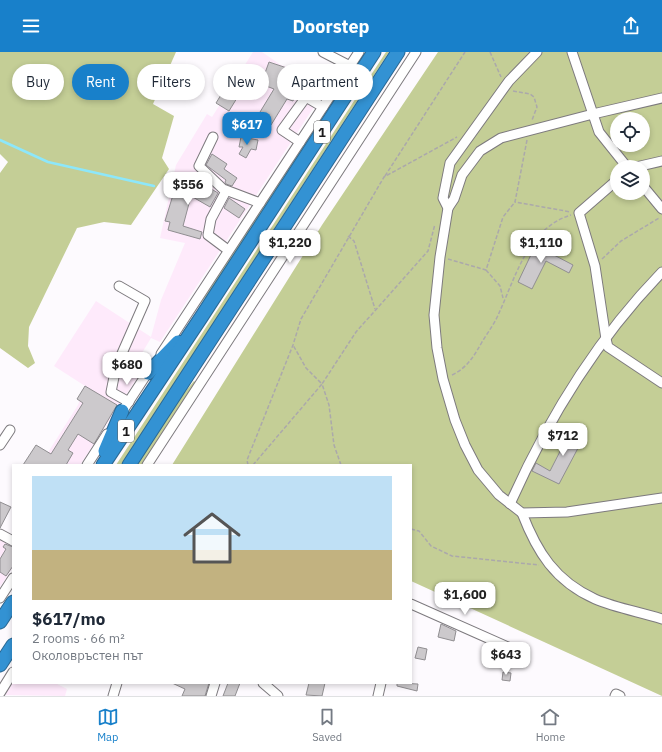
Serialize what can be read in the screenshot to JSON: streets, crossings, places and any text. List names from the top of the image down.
{
  "streets": {
    "highway": ["1"]
  },
  "page": {
    "header": "Doorstep",
    "chip": [
      "Buy",
      "Rent",
      "Filters",
      "New",
      "Apartment"
    ],
    "price": [
      "$617",
      "$556",
      "$1,220",
      "$1,110",
      "$680",
      "$712",
      "$1,600",
      "$643"
    ],
    "list": [
      {
        "name": "$617/mo",
        "note": "2 rooms · 66 m² · Околовръстен път"
      }
    ],
    "tabs": ["Map", "Saved", "Home"]
  }
}
